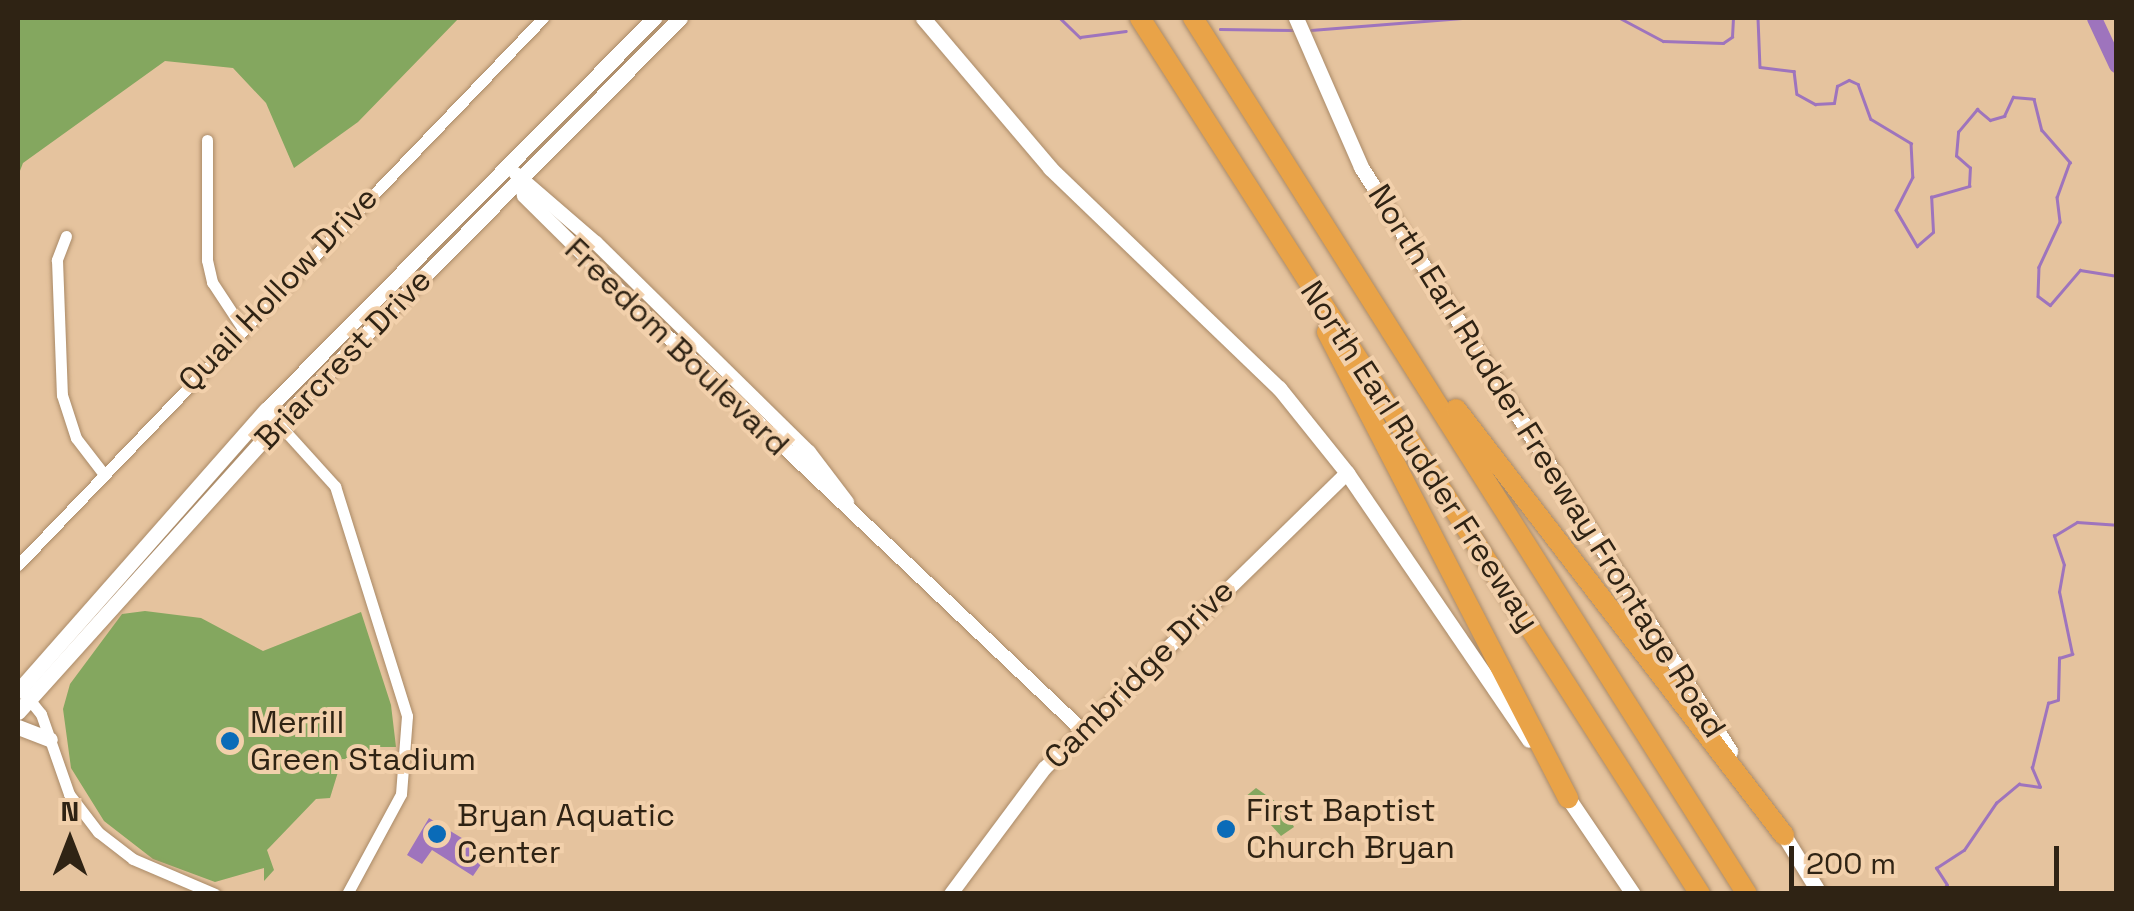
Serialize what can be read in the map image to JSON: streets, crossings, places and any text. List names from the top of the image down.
{
  "streets": {
    "highway": ["North Earl Rudder Freeway"],
    "main road": ["Briarcrest Drive", "North Earl Rudder Freeway Frontage Road"],
    "street": ["Quail Hollow Drive", "Freedom Boulevard", "Cambridge Drive"]
  },
  "crossings": [
    ["Freedom Boulevard", "Briarcrest Drive"],
    ["Freedom Boulevard", "Cambridge Drive"]
  ],
  "places": ["Merrill Green Stadium", "First Baptist Church Bryan", "Bryan Aquatic Center"],
  "scale_bar": "200 m",
  "north": "top"
}
